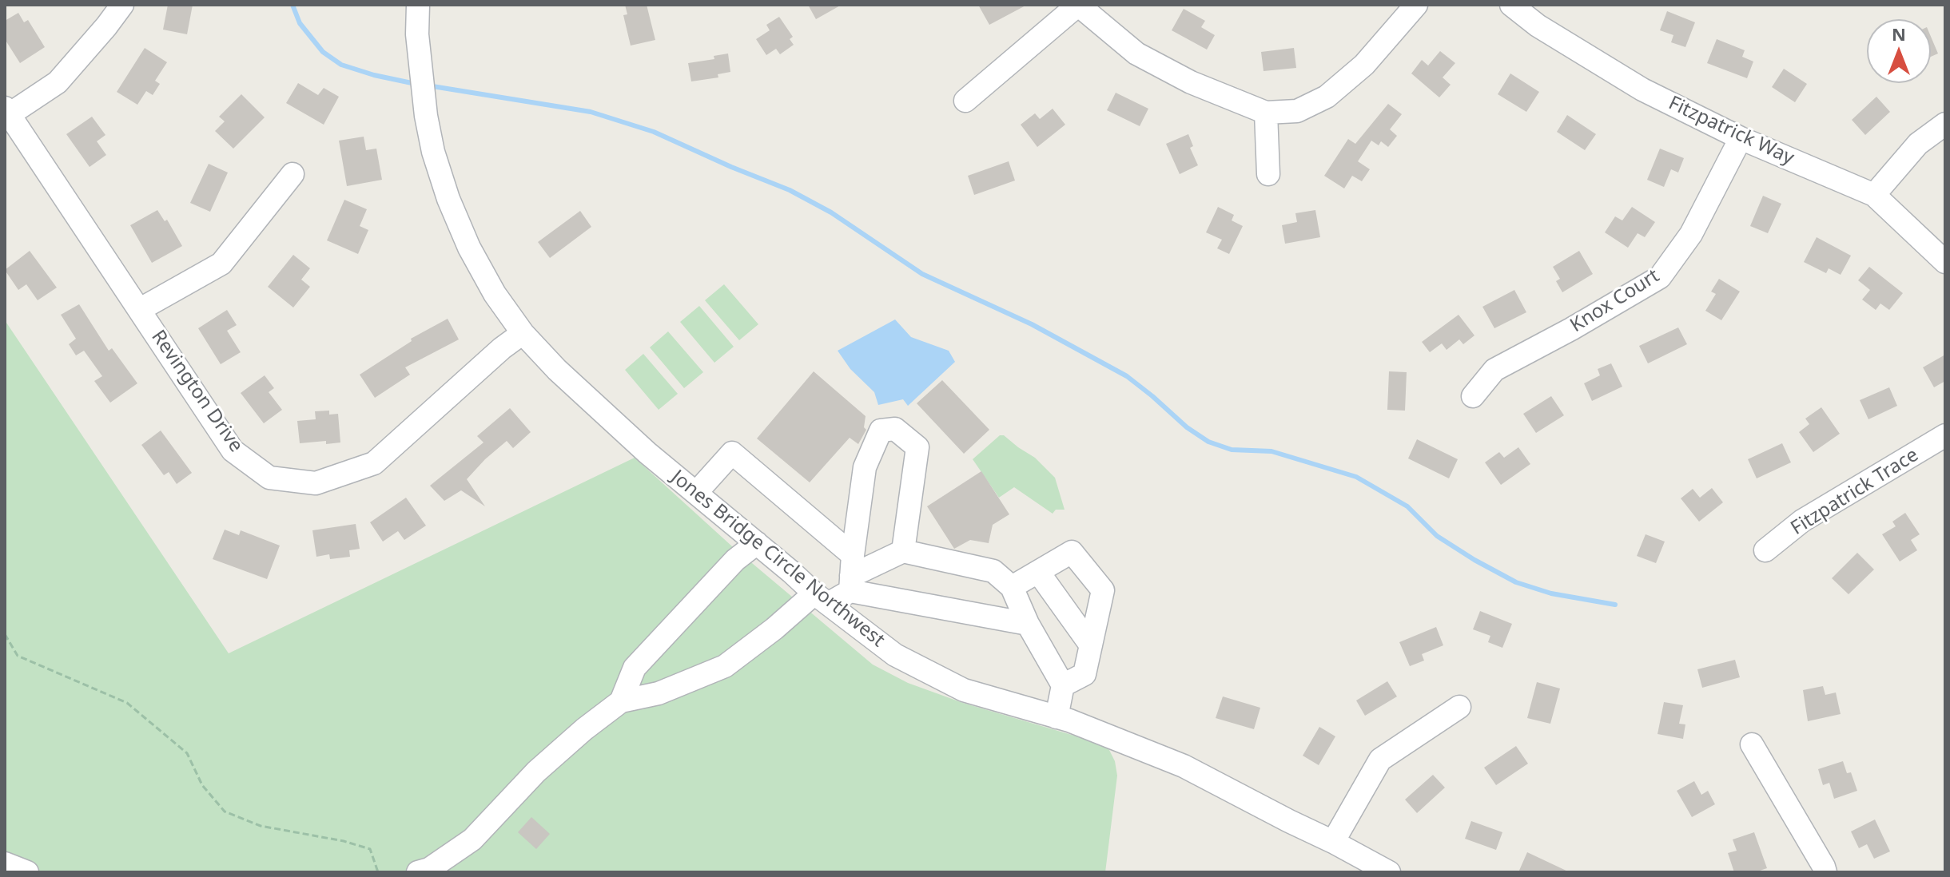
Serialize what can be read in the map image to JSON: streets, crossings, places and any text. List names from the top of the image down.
{
  "streets": {
    "street": [
      "Fitzpatrick Way",
      "Knox Court",
      "Revington Drive",
      "Fitzpatrick Trace",
      "Jones Bridge Circle Northwest"
    ]
  },
  "crossings": [
    ["Fitzpatrick Way", "Knox Court"],
    ["Revington Drive", "Jones Bridge Circle Northwest"]
  ],
  "north": "top"
}
